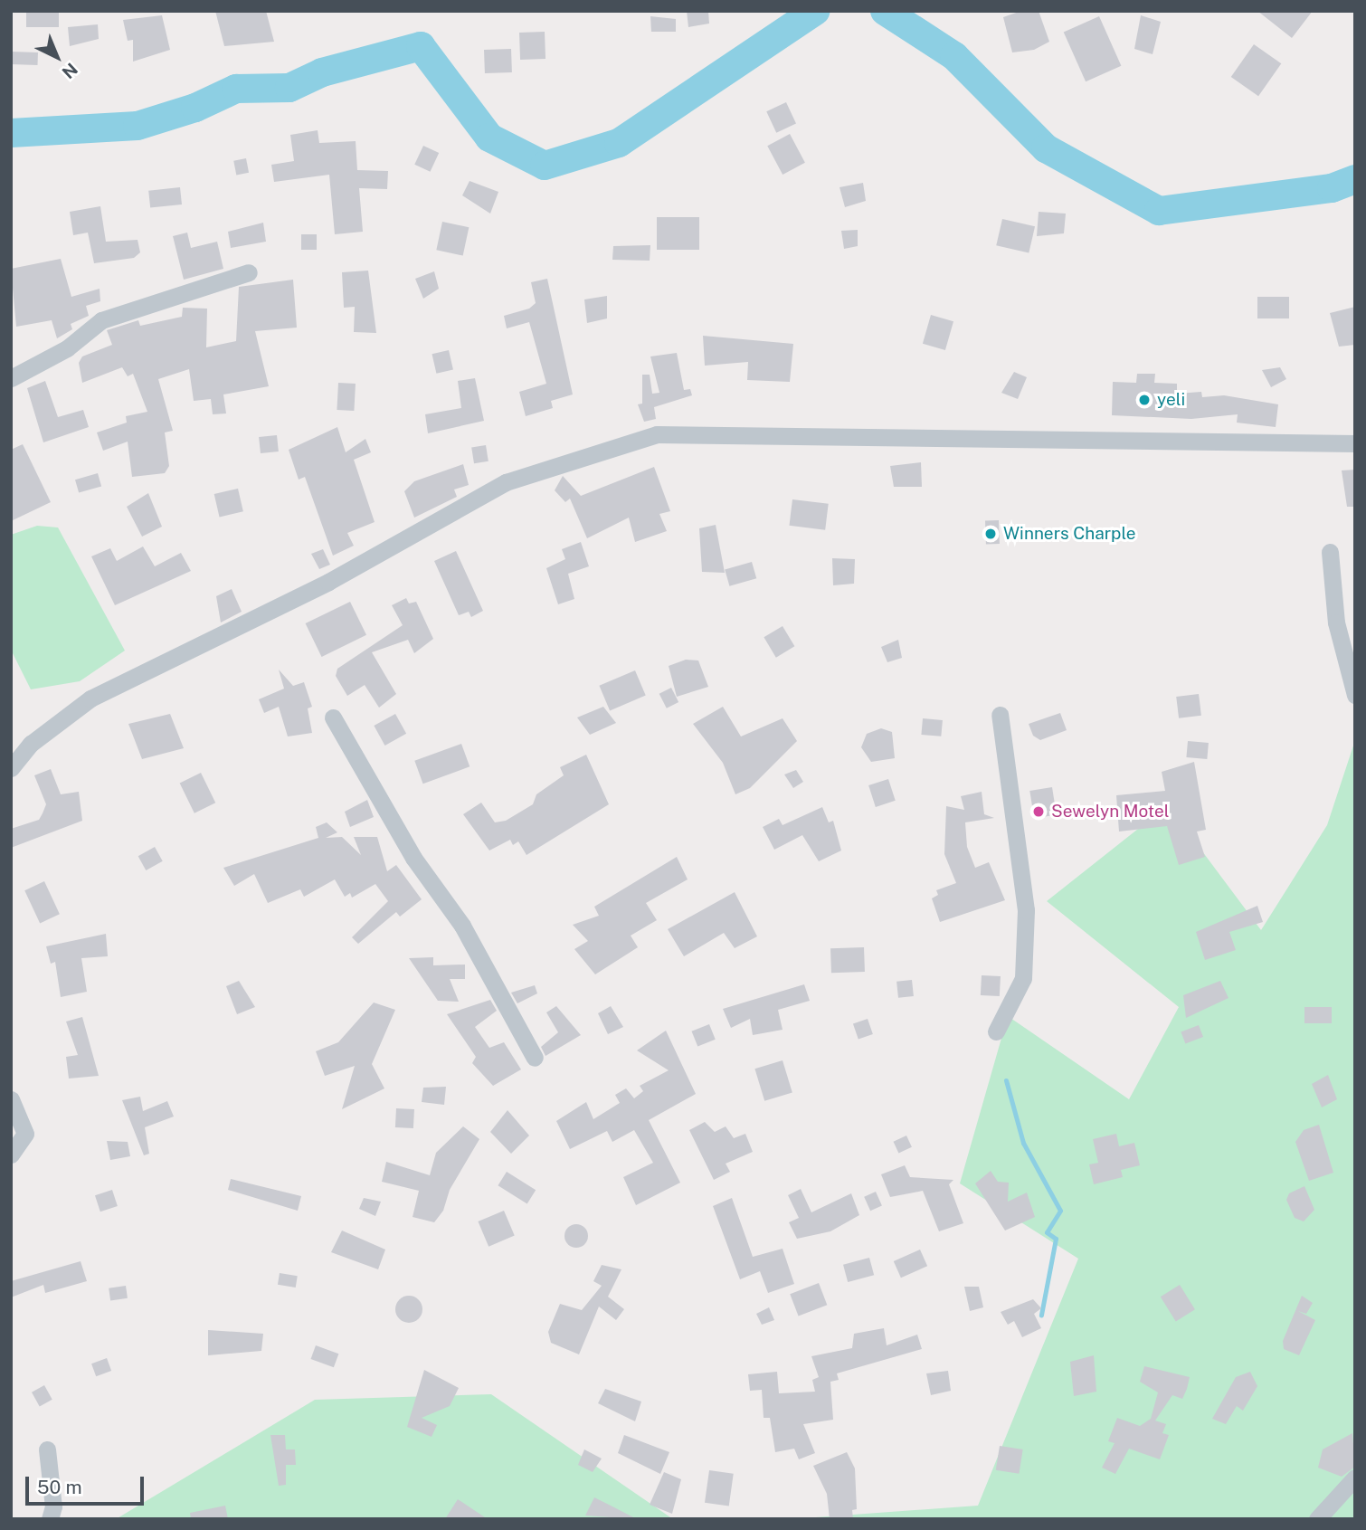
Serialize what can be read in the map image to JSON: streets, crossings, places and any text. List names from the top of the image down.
{
  "places": ["yeli", "Winners Charple", "Sewelyn Motel"],
  "scale_bar": "50 m",
  "north": "bottom right"
}
